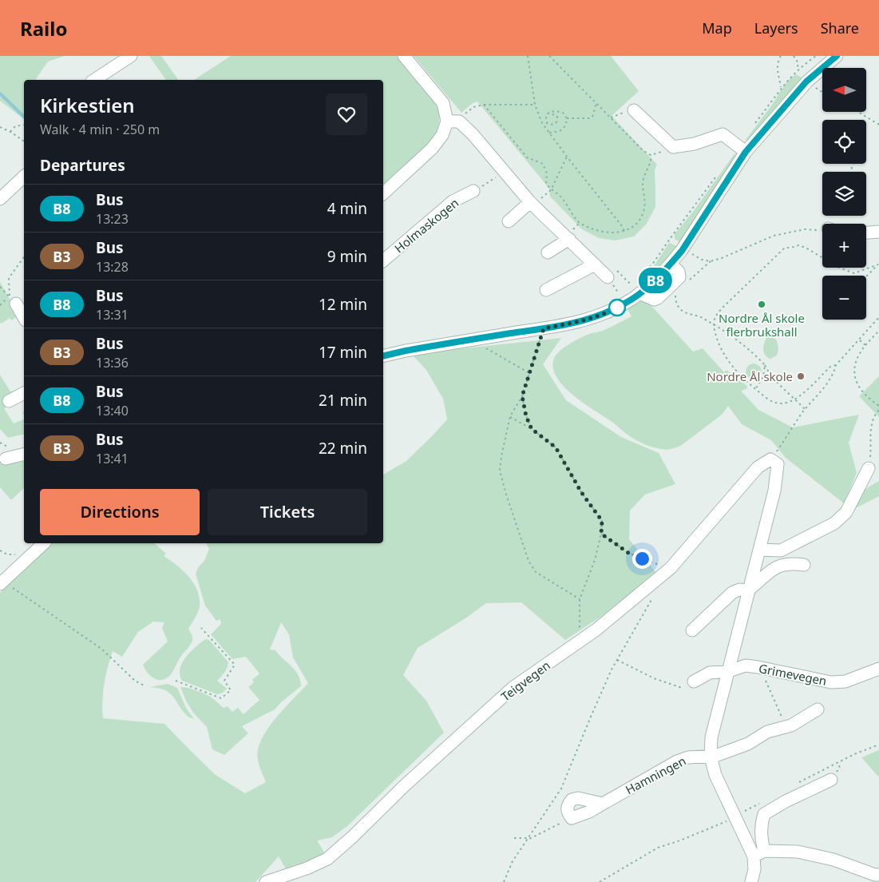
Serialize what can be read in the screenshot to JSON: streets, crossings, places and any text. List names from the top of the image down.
{
  "streets": {
    "street": [
      "Holmaskogen",
      "Grimevegen",
      "Teigvegen",
      "Hamningen"
    ]
  },
  "places": ["Nordre Ål skole flerbrukshall", "Nordre Ål skole"],
  "lines": ["bus line B8"],
  "north": "left",
  "page": {
    "header": "Railo",
    "nav": ["Map", "Layers", "Share"],
    "on_map": "B8",
    "map_buttons": ["+", "−"],
    "heading": [
      ["Kirkestien", "Walk · 4 min · 250 m"],
      "Departures"
    ],
    "list": [
      {
        "mark": "B8",
        "name": "Bus",
        "note": "13:23",
        "value": "4 min"
      },
      {
        "mark": "B3",
        "name": "Bus",
        "note": "13:28",
        "value": "9 min"
      },
      {
        "mark": "B8",
        "name": "Bus",
        "note": "13:31",
        "value": "12 min"
      },
      {
        "mark": "B3",
        "name": "Bus",
        "note": "13:36",
        "value": "17 min"
      },
      {
        "mark": "B8",
        "name": "Bus",
        "note": "13:40",
        "value": "21 min"
      },
      {
        "mark": "B3",
        "name": "Bus",
        "note": "13:41",
        "value": "22 min"
      }
    ],
    "buttons": ["Directions", "Tickets"]
  }
}
